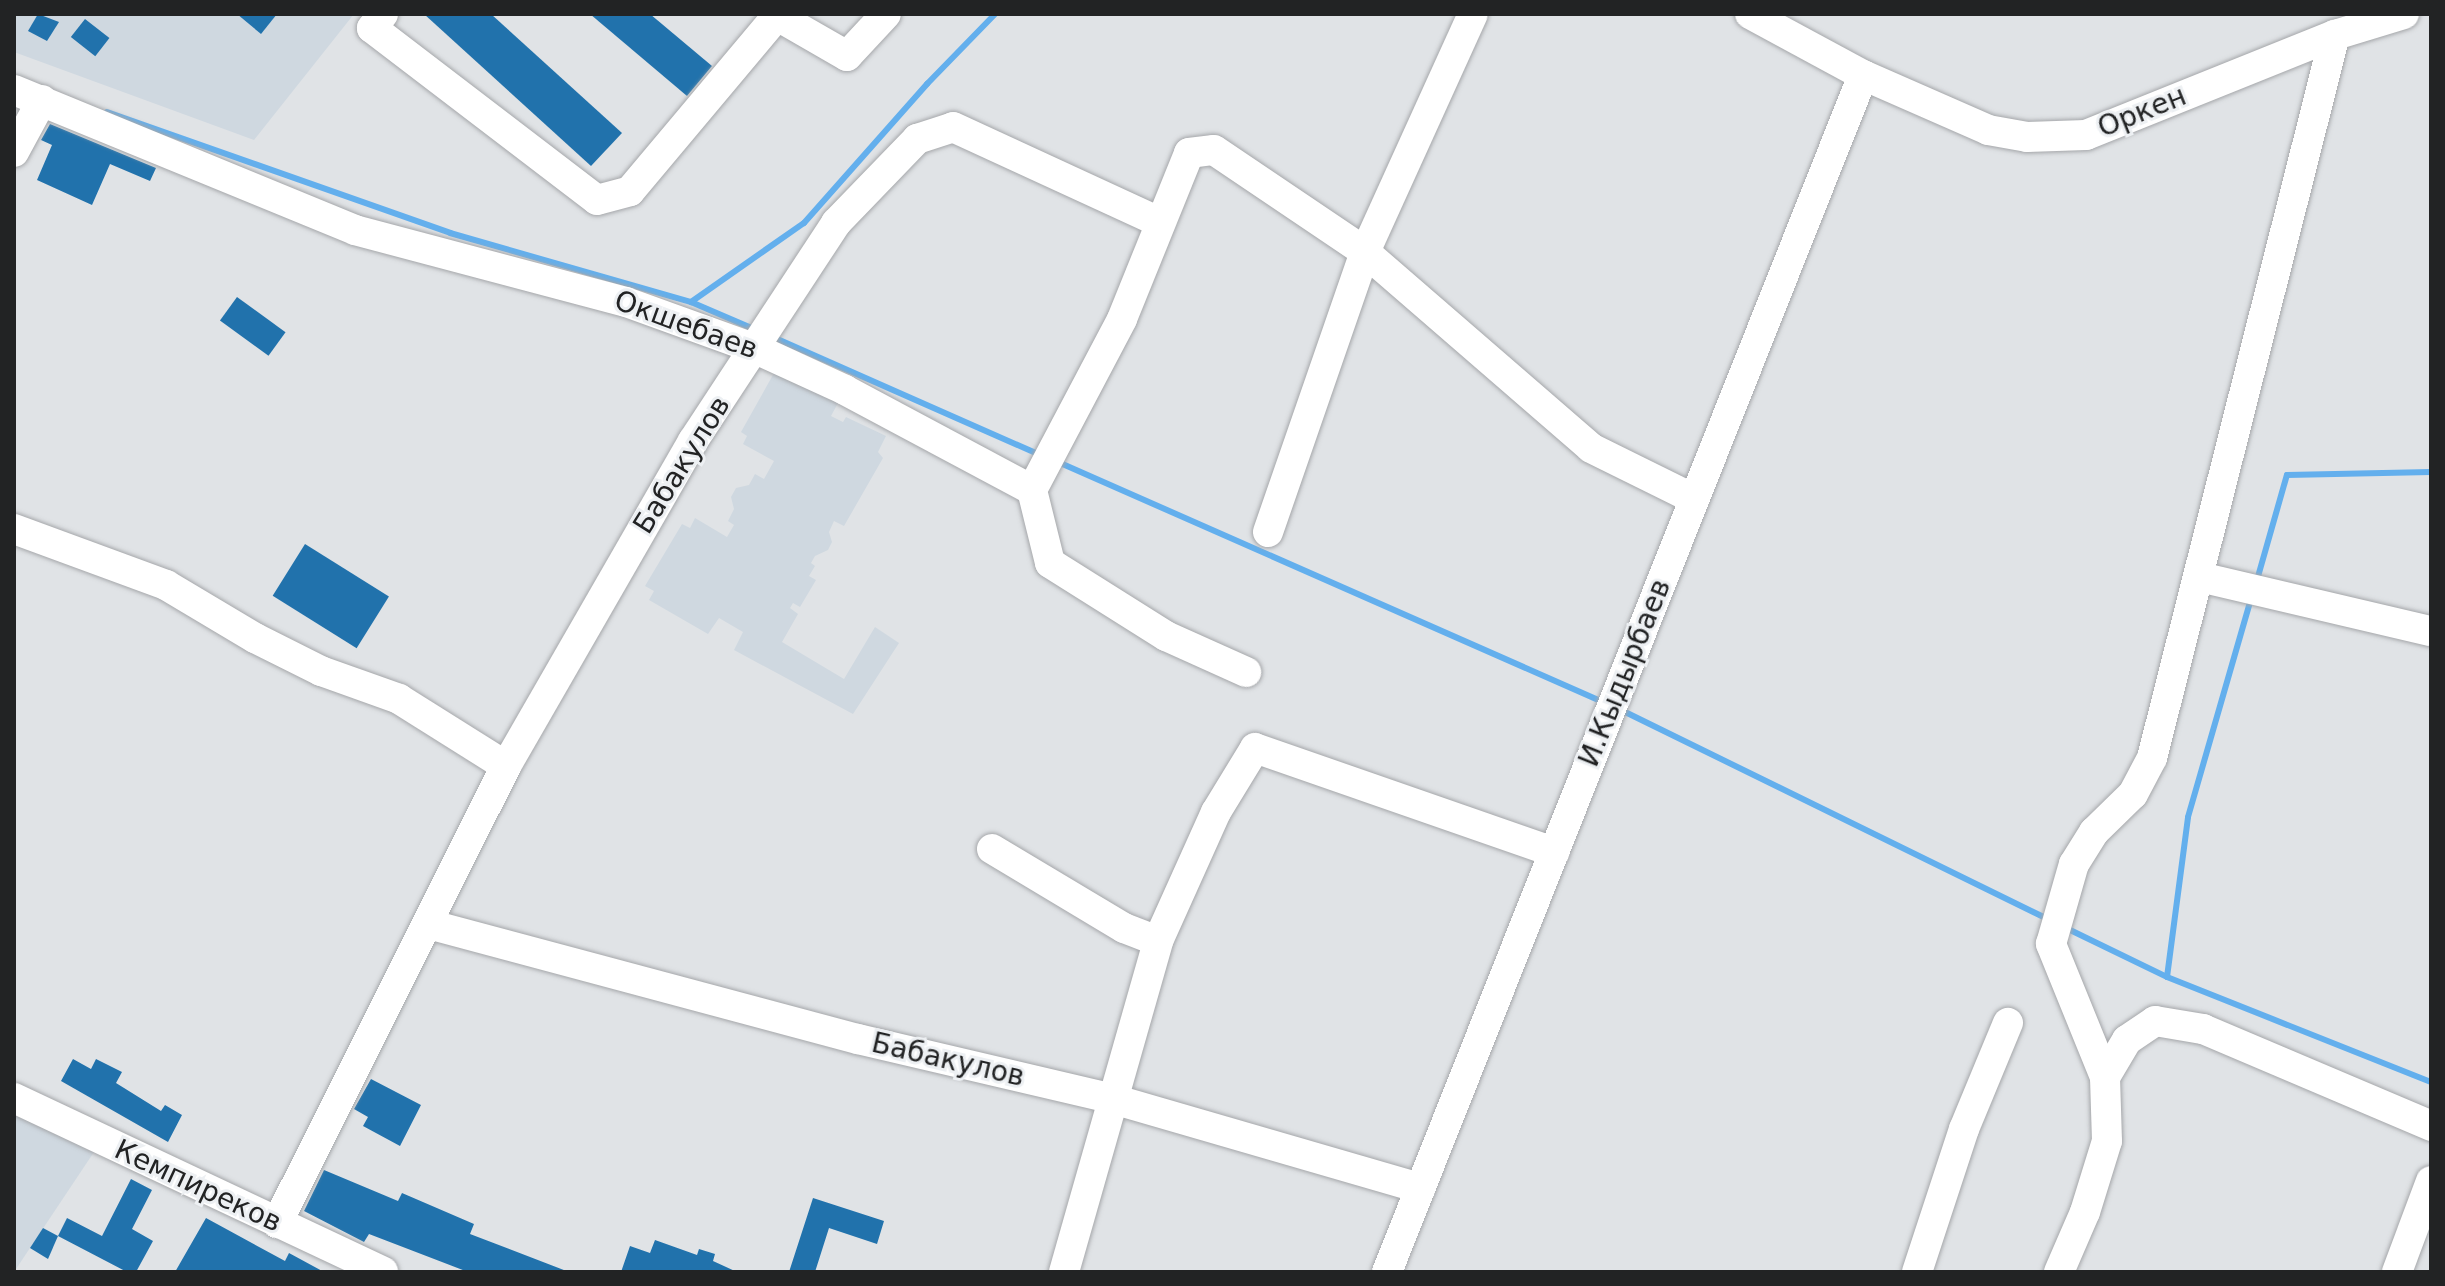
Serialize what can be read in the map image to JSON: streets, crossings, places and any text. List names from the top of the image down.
{
  "streets": {
    "street": [
      "Оркен",
      "Окшебаев",
      "Бабакулов",
      "И.Кыдырбаев",
      "Кемпиреков"
    ]
  },
  "crossings": [
    ["Оркен", "И.Кыдырбаев"],
    ["Окшебаев", "Бабакулов"],
    ["Бабакулов", "И.Кыдырбаев"],
    ["Бабакулов", "Кемпиреков"]
  ]
}
